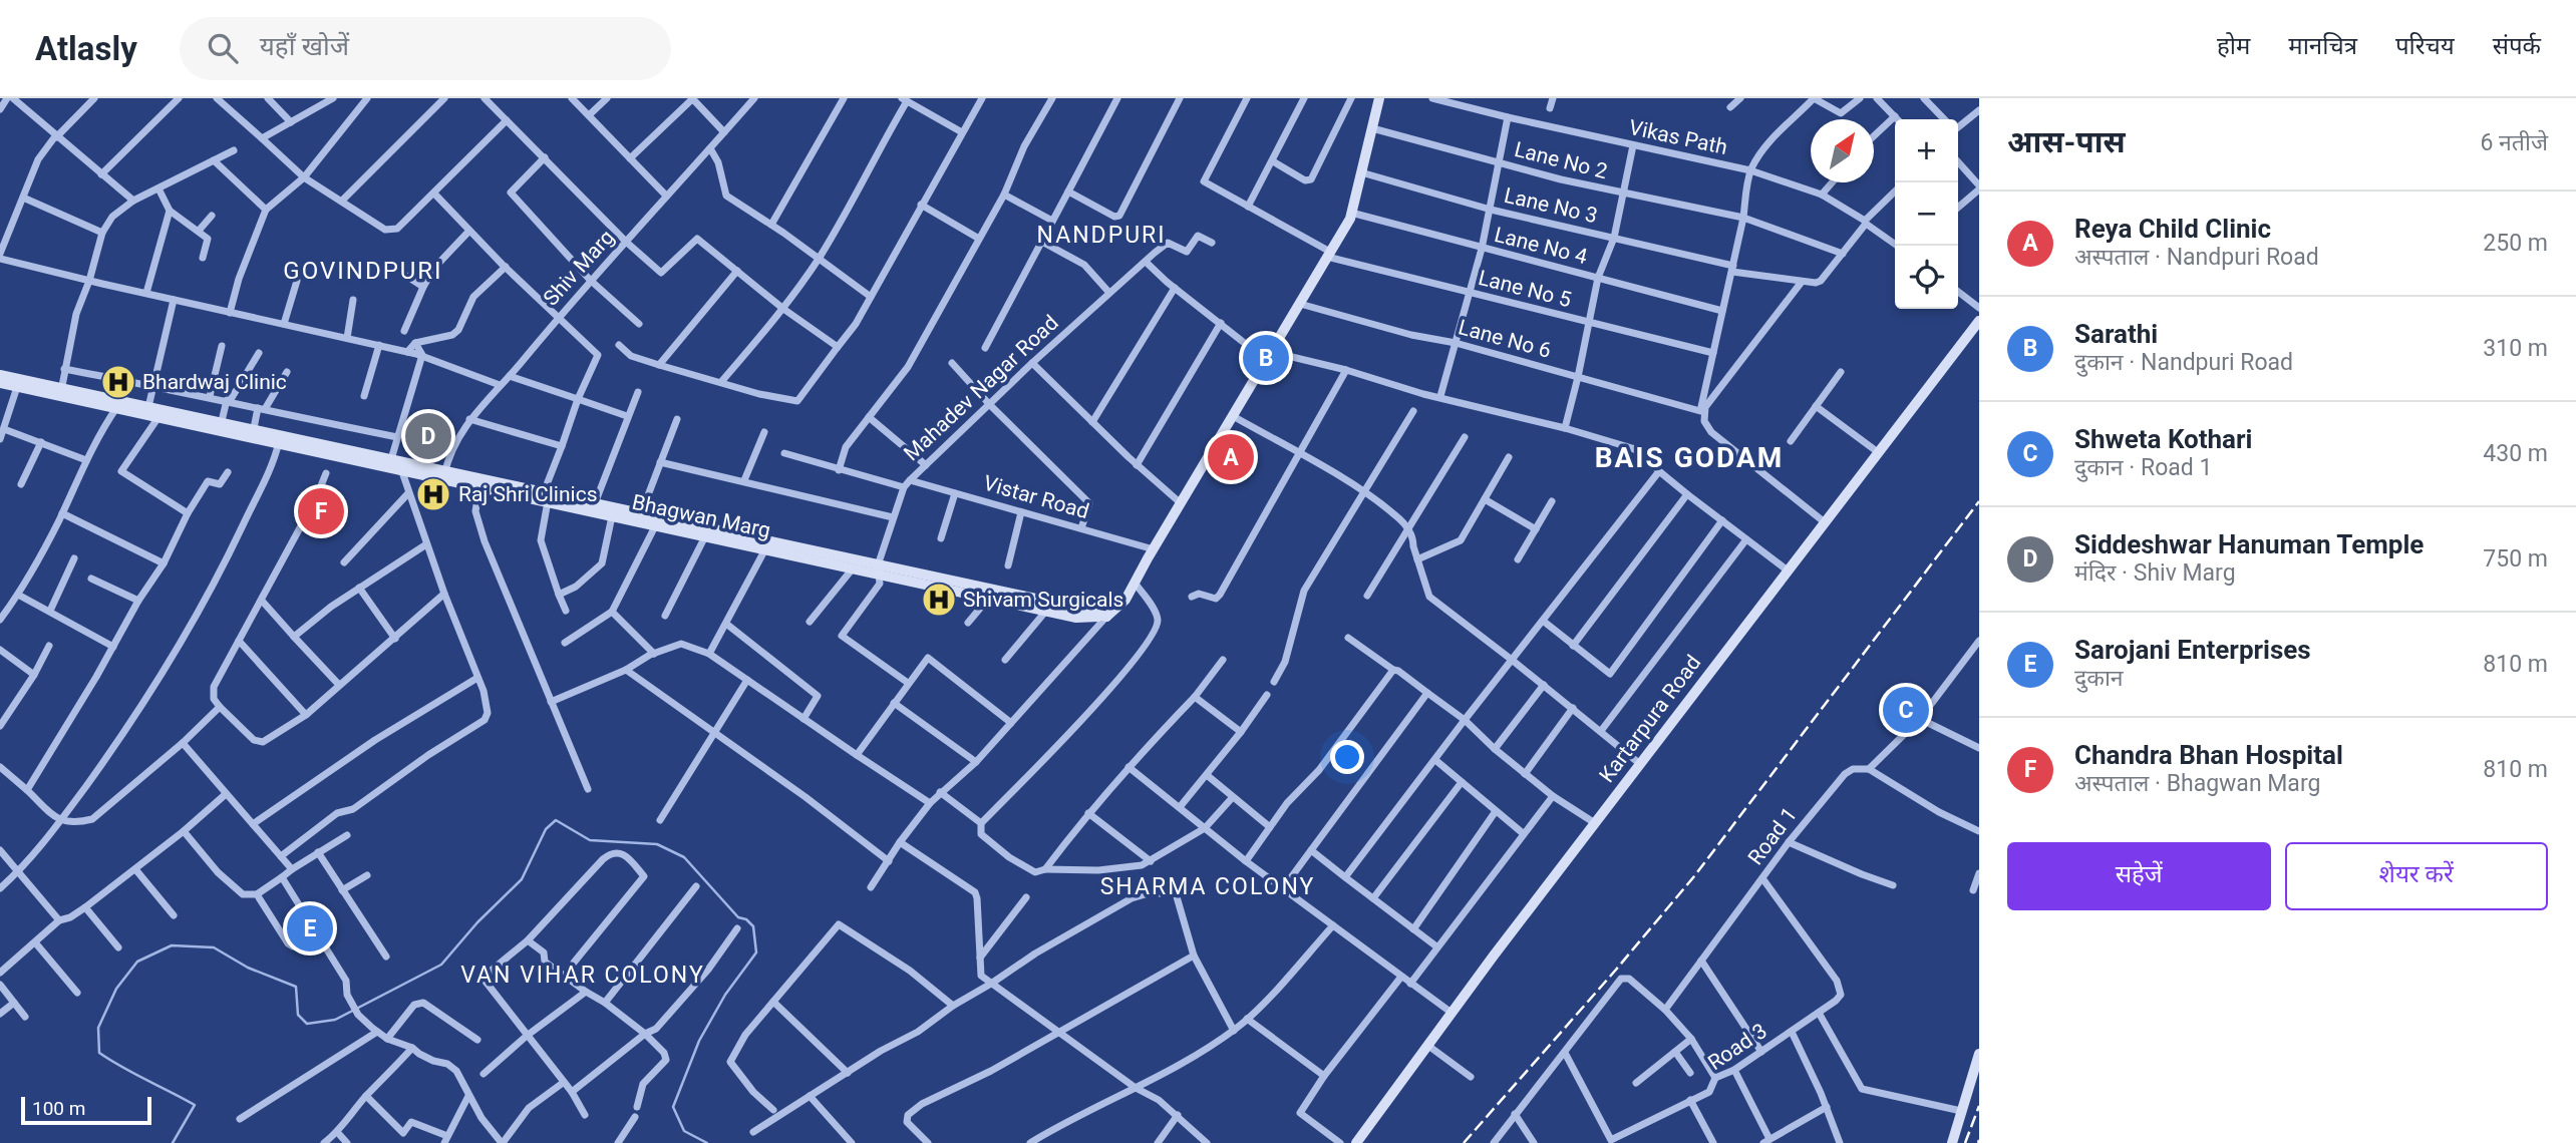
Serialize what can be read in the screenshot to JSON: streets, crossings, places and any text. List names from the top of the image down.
{
  "streets": {
    "street": [
      "Vikas Path",
      "Lane No 2",
      "Lane No 3",
      "Lane No 4",
      "Shiv Marg",
      "Lane No 5",
      "Lane No 6",
      "Mahadev Nagar Road",
      "Vistar Road",
      "Bhagwan Marg",
      "Kartarpura Road",
      "Road 1",
      "Road 3"
    ]
  },
  "crossings": [
    ["Shiv Marg", "Bhagwan Marg"],
    ["Lane No 5", "Lane No 6"],
    ["Mahadev Nagar Road", "Vistar Road"],
    ["Mahadev Nagar Road", "Bhagwan Marg"],
    ["Road 1", "Road 3"]
  ],
  "districts": [
    "NANDPURI",
    "GOVINDPURI",
    "BAIS GODAM",
    "SHARMA COLONY",
    "VAN VIHAR COLONY"
  ],
  "places": {
    "hospital": ["Bhardwaj Clinic", "Raj Shri Clinics", "Shivam Surgicals"]
  },
  "scale_bar": "100 m",
  "north": "top right",
  "page": {
    "header": "Atlasly",
    "search": "यहाँ खोजें",
    "nav": [
      "होम",
      "मानचित्र",
      "परिचय",
      "संपर्क"
    ],
    "heading": ["आस-पास", "6 नतीजे"],
    "map_buttons": ["+", "−"],
    "list": [
      {
        "mark": "A",
        "name": "Reya Child Clinic",
        "note": "अस्पताल · Nandpuri Road",
        "value": "250 m"
      },
      {
        "mark": "B",
        "name": "Sarathi",
        "note": "दुकान · Nandpuri Road",
        "value": "310 m"
      },
      {
        "mark": "C",
        "name": "Shweta Kothari",
        "note": "दुकान · Road 1",
        "value": "430 m"
      },
      {
        "mark": "D",
        "name": "Siddeshwar Hanuman Temple",
        "note": "मंदिर · Shiv Marg",
        "value": "750 m"
      },
      {
        "mark": "E",
        "name": "Sarojani Enterprises",
        "note": "दुकान",
        "value": "810 m"
      },
      {
        "mark": "F",
        "name": "Chandra Bhan Hospital",
        "note": "अस्पताल · Bhagwan Marg",
        "value": "810 m"
      }
    ],
    "pins": [
      "B",
      "D",
      "A",
      "F",
      "C",
      "E"
    ],
    "buttons": ["सहेजें", "शेयर करें"],
    "scale": "100 m"
  }
}
